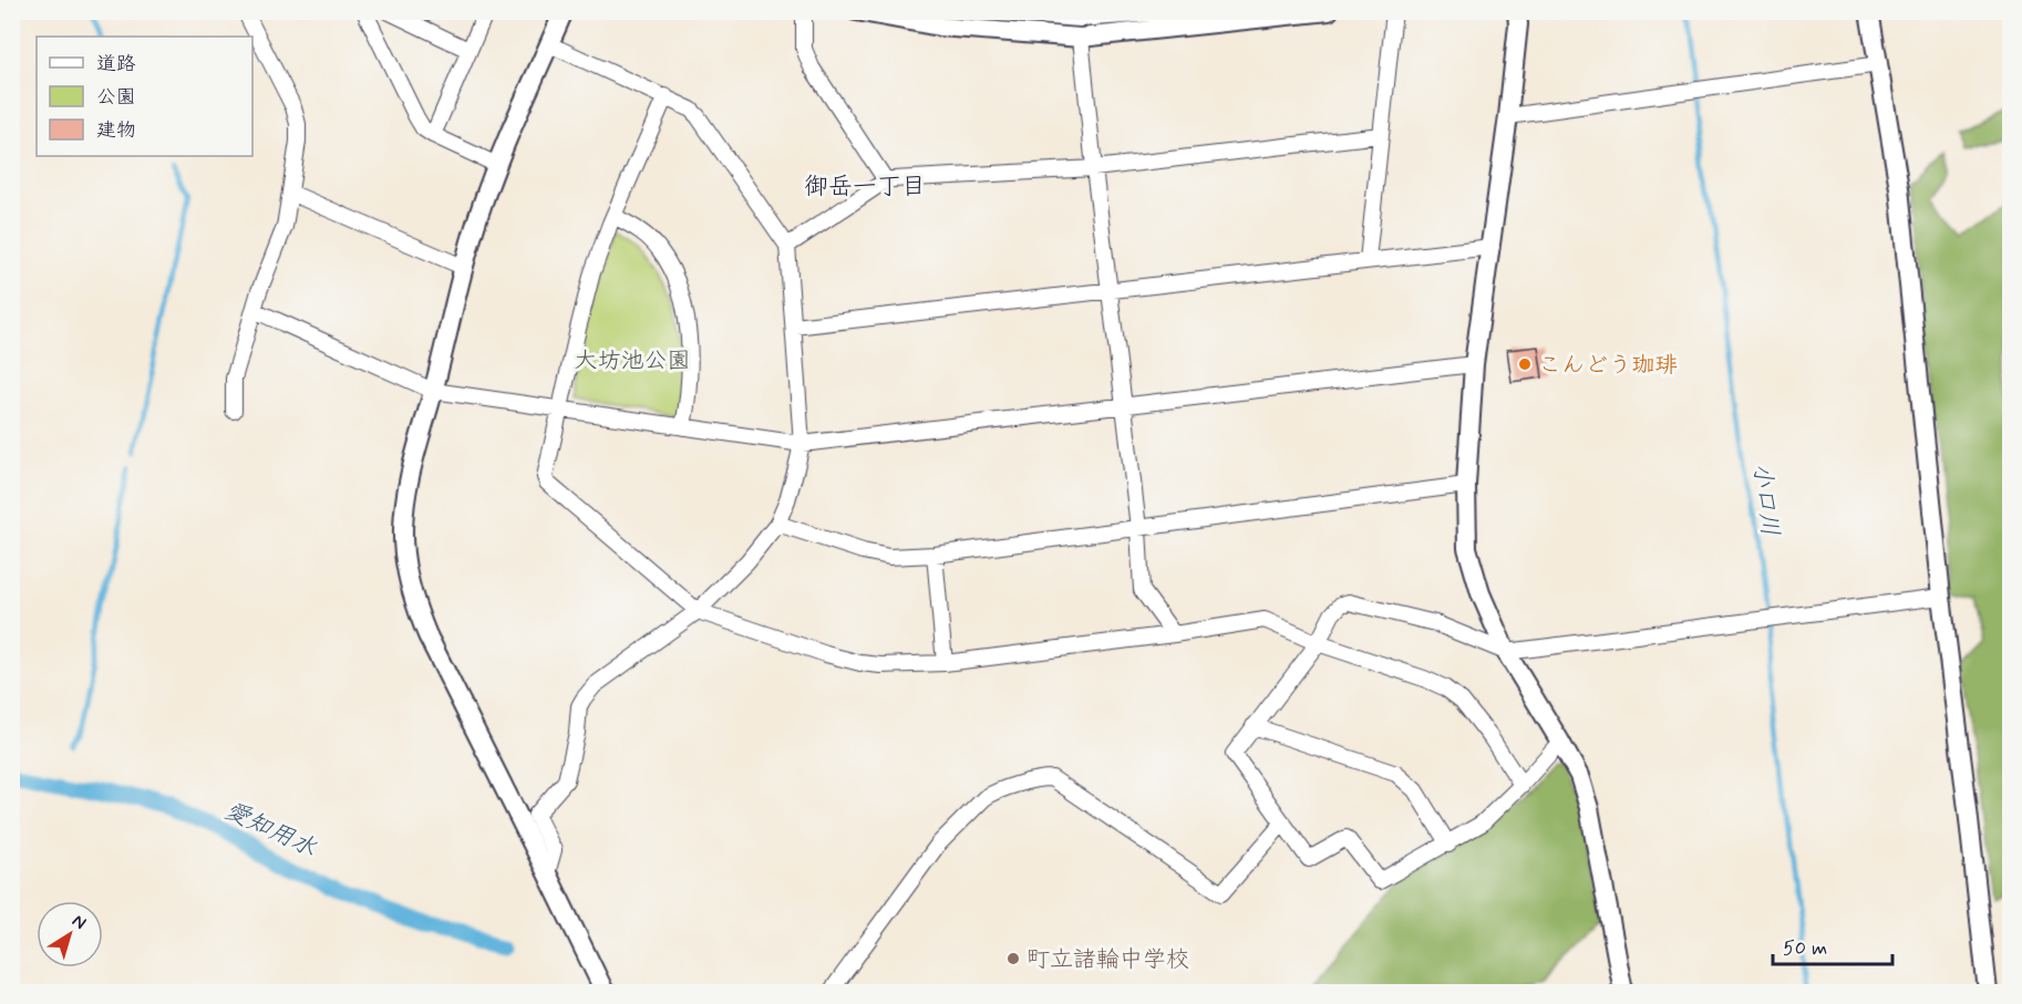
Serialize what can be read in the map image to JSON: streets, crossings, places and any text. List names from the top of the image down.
{
  "districts": ["御岳一丁目"],
  "water": ["小口川", "愛知用水"],
  "parks": ["大坊池公園"],
  "places": ["こんどう珈琲", "町立諸輪中学校"],
  "legend": ["道路", "公園", "建物"],
  "scale_bar": "50 m",
  "north": "top right"
}
